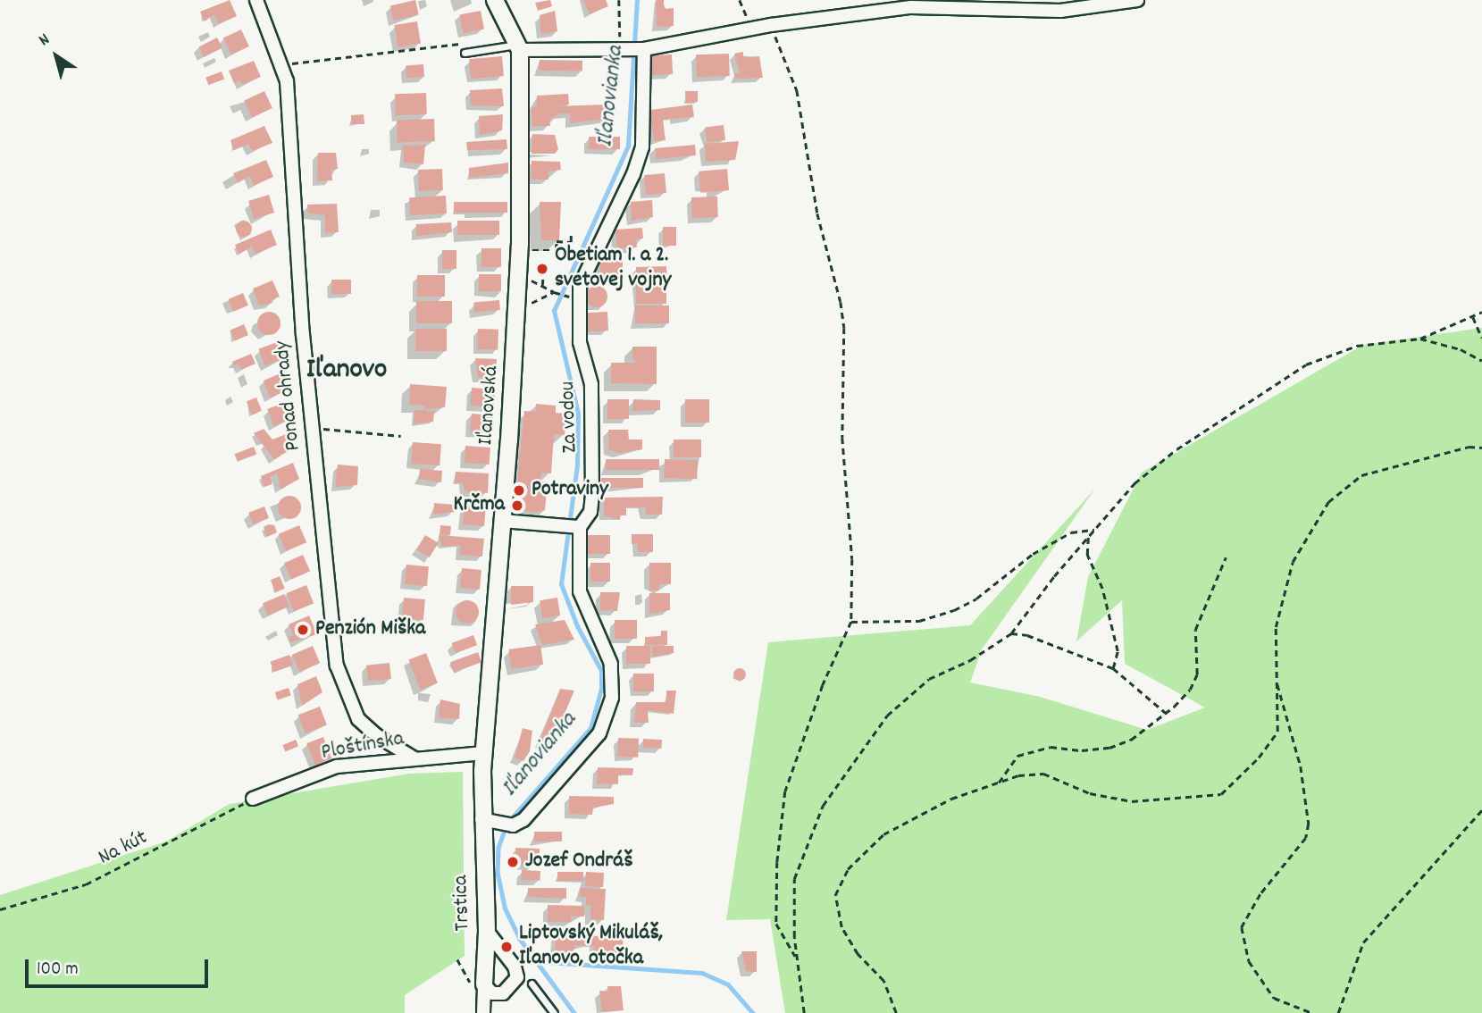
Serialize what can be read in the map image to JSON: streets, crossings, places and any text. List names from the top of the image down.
{
  "streets": {
    "street": [
      "Ponad ohrady",
      "Iľanovská",
      "Za vodou",
      "Ploštínska",
      "Trstica"
    ],
    "path": ["Na kút"]
  },
  "crossings": [
    ["Ponad ohrady", "Ploštínska"],
    ["Iľanovská", "Za vodou"],
    ["Iľanovská", "Ploštínska"],
    ["Iľanovská", "Trstica"],
    ["Za vodou", "Trstica"],
    ["Ploštínska", "Na kút"]
  ],
  "districts": ["Iľanovo"],
  "water": ["Iľanovianka"],
  "places": [
    "Obetiam 1. a 2. svetovej vojny",
    "Potraviny",
    "Krčma",
    "Penzión Miška",
    "Jozef Ondráš",
    "Liptovský Mikuláš, Iľanovo, otočka"
  ],
  "scale_bar": "100 m",
  "north": "top left"
}
